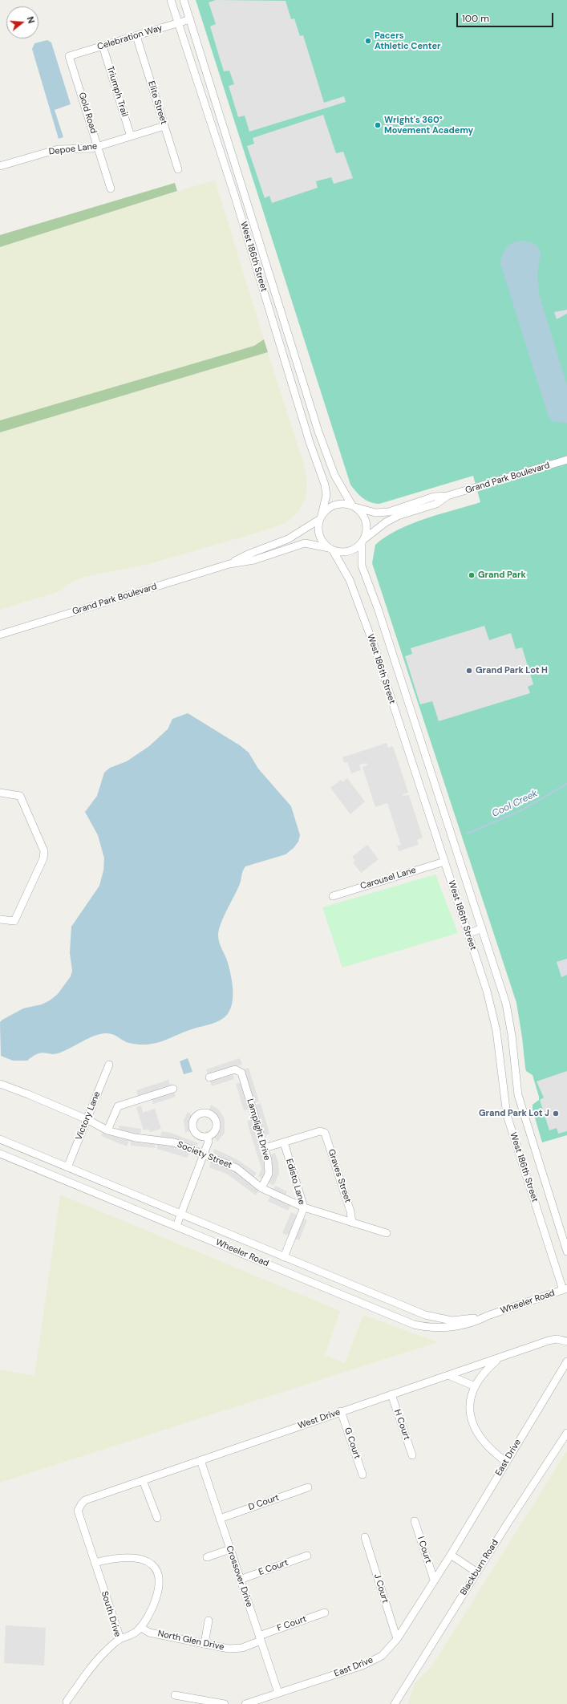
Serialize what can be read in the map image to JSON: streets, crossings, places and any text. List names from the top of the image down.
{
  "streets": {
    "street": [
      "Celebration Way",
      "Triumph Trail",
      "Elite Street",
      "Gold Road",
      "Depoe Lane",
      "West 186th Street",
      "Grand Park Boulevard",
      "Carousel Lane",
      "Victory Lane",
      "Lamplight Drive",
      "Society Street",
      "Graves Street",
      "Edisto Lane",
      "Wheeler Road",
      "West Drive",
      "H Court",
      "G Court",
      "East Drive",
      "D Court",
      "I Court",
      "E Court",
      "Blackburn Road",
      "Crossover Drive",
      "J Court",
      "South Drive",
      "F Court",
      "North Glen Drive"
    ]
  },
  "crossings": [
    ["Celebration Way", "Triumph Trail"],
    ["Celebration Way", "Elite Street"],
    ["Celebration Way", "Gold Road"],
    ["Celebration Way", "West 186th Street"],
    ["Triumph Trail", "Depoe Lane"],
    ["Elite Street", "Depoe Lane"],
    ["Gold Road", "Depoe Lane"],
    ["West 186th Street", "Grand Park Boulevard"],
    ["West 186th Street", "Carousel Lane"],
    ["West 186th Street", "Wheeler Road"],
    ["Victory Lane", "Society Street"],
    ["Victory Lane", "Wheeler Road"],
    ["Lamplight Drive", "Society Street"],
    ["Society Street", "Graves Street"],
    ["Society Street", "Edisto Lane"],
    ["Graves Street", "Edisto Lane"],
    ["Edisto Lane", "Wheeler Road"],
    ["West Drive", "H Court"],
    ["West Drive", "G Court"],
    ["West Drive", "Crossover Drive"],
    ["West Drive", "South Drive"],
    ["East Drive", "I Court"],
    ["East Drive", "Crossover Drive"],
    ["East Drive", "J Court"],
    ["D Court", "Crossover Drive"],
    ["E Court", "Crossover Drive"],
    ["Crossover Drive", "F Court"],
    ["Crossover Drive", "North Glen Drive"],
    ["F Court", "North Glen Drive"]
  ],
  "water": ["Cool Creek"],
  "places": [
    "Pacers Athletic Center",
    "Wright's 360° Movement Academy",
    "Grand Park",
    "Grand Park Lot H",
    "Grand Park Lot J"
  ],
  "scale_bar": "100 m",
  "north": "right"
}
